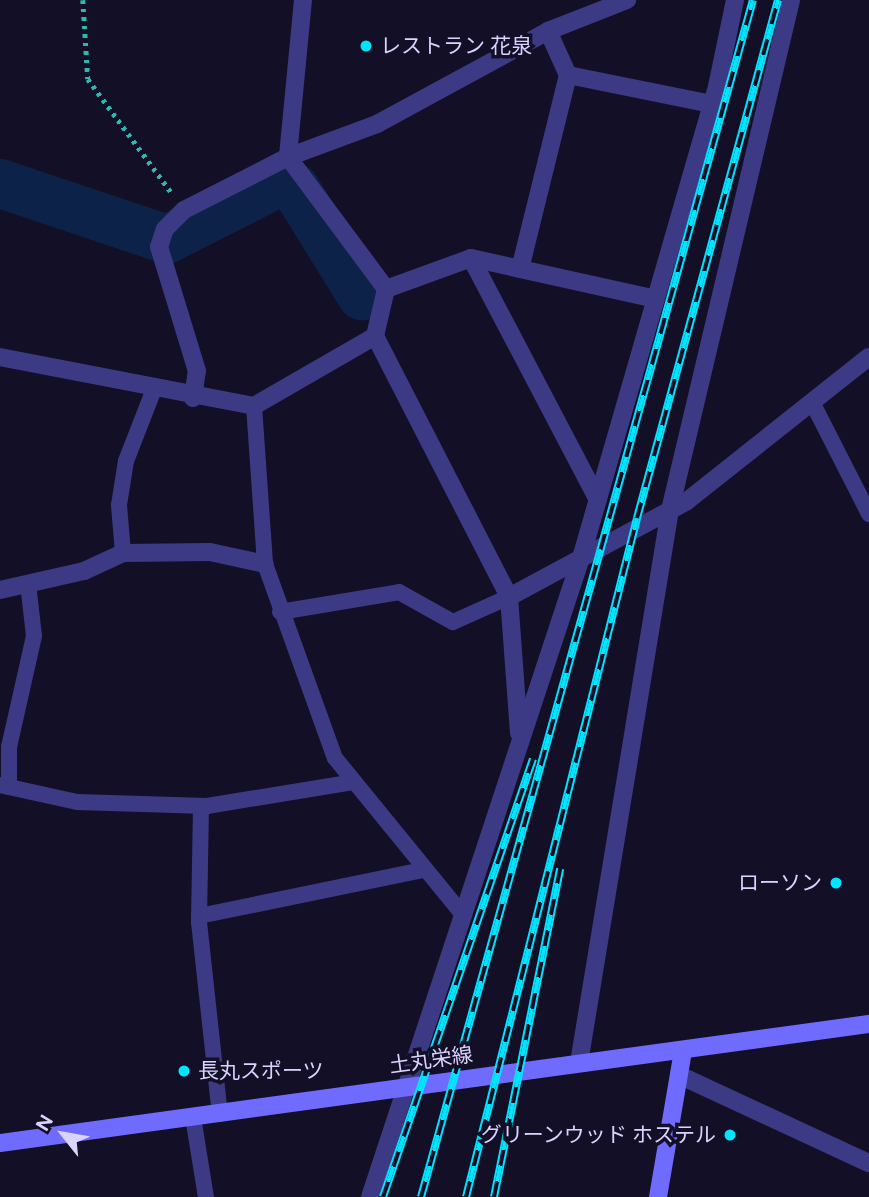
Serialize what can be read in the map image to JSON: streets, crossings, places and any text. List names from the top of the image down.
{
  "streets": {
    "main road": ["土丸栄線"]
  },
  "places": [
    "レストラン 花泉",
    "ローソン",
    "長丸スポーツ",
    "グリーンウッド ホステル"
  ],
  "north": "top left"
}
